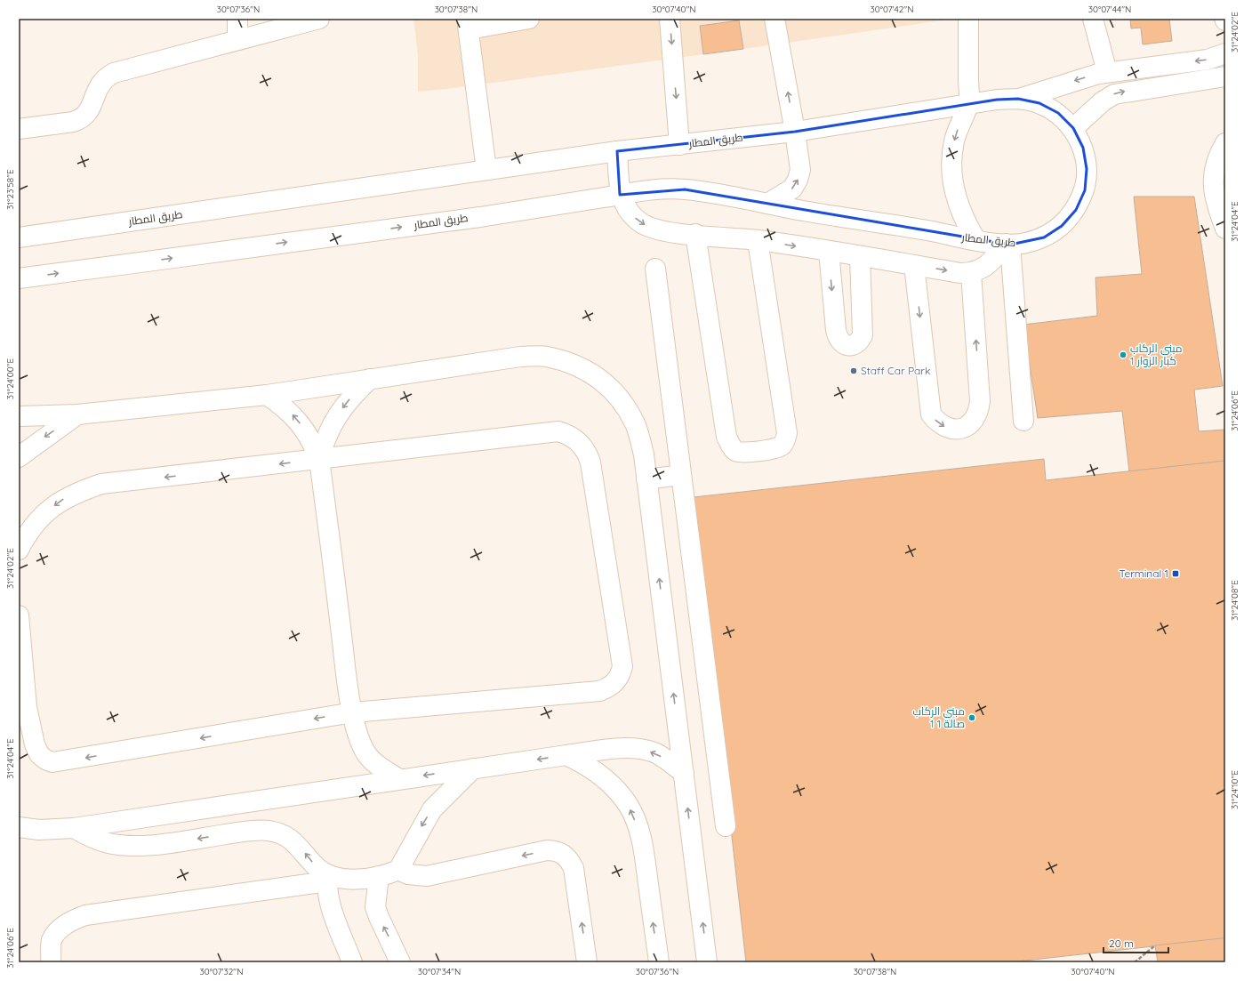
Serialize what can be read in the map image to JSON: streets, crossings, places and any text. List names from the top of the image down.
{
  "streets": {
    "street": ["طريق المطار"]
  },
  "places": {
    "other": ["مبنى الركاب 1 كبار الزوار", "Staff Car Park", "مبنى الركاب 1 صالة 1"],
    "transit": ["Terminal 1"]
  },
  "scale_bar": "20 m",
  "coordinates": [
    "30°07'36\"N",
    "30°07'38\"N",
    "30°07'40\"N",
    "30°07'42\"N",
    "30°07'44\"N",
    "31°24'02\"E",
    "31°23'58\"E",
    "31°24'04\"E",
    "31°24'00\"E",
    "31°24'06\"E",
    "31°24'08\"E",
    "31°24'10\"E",
    "30°07'32\"N",
    "30°07'34\"N"
  ]
}
